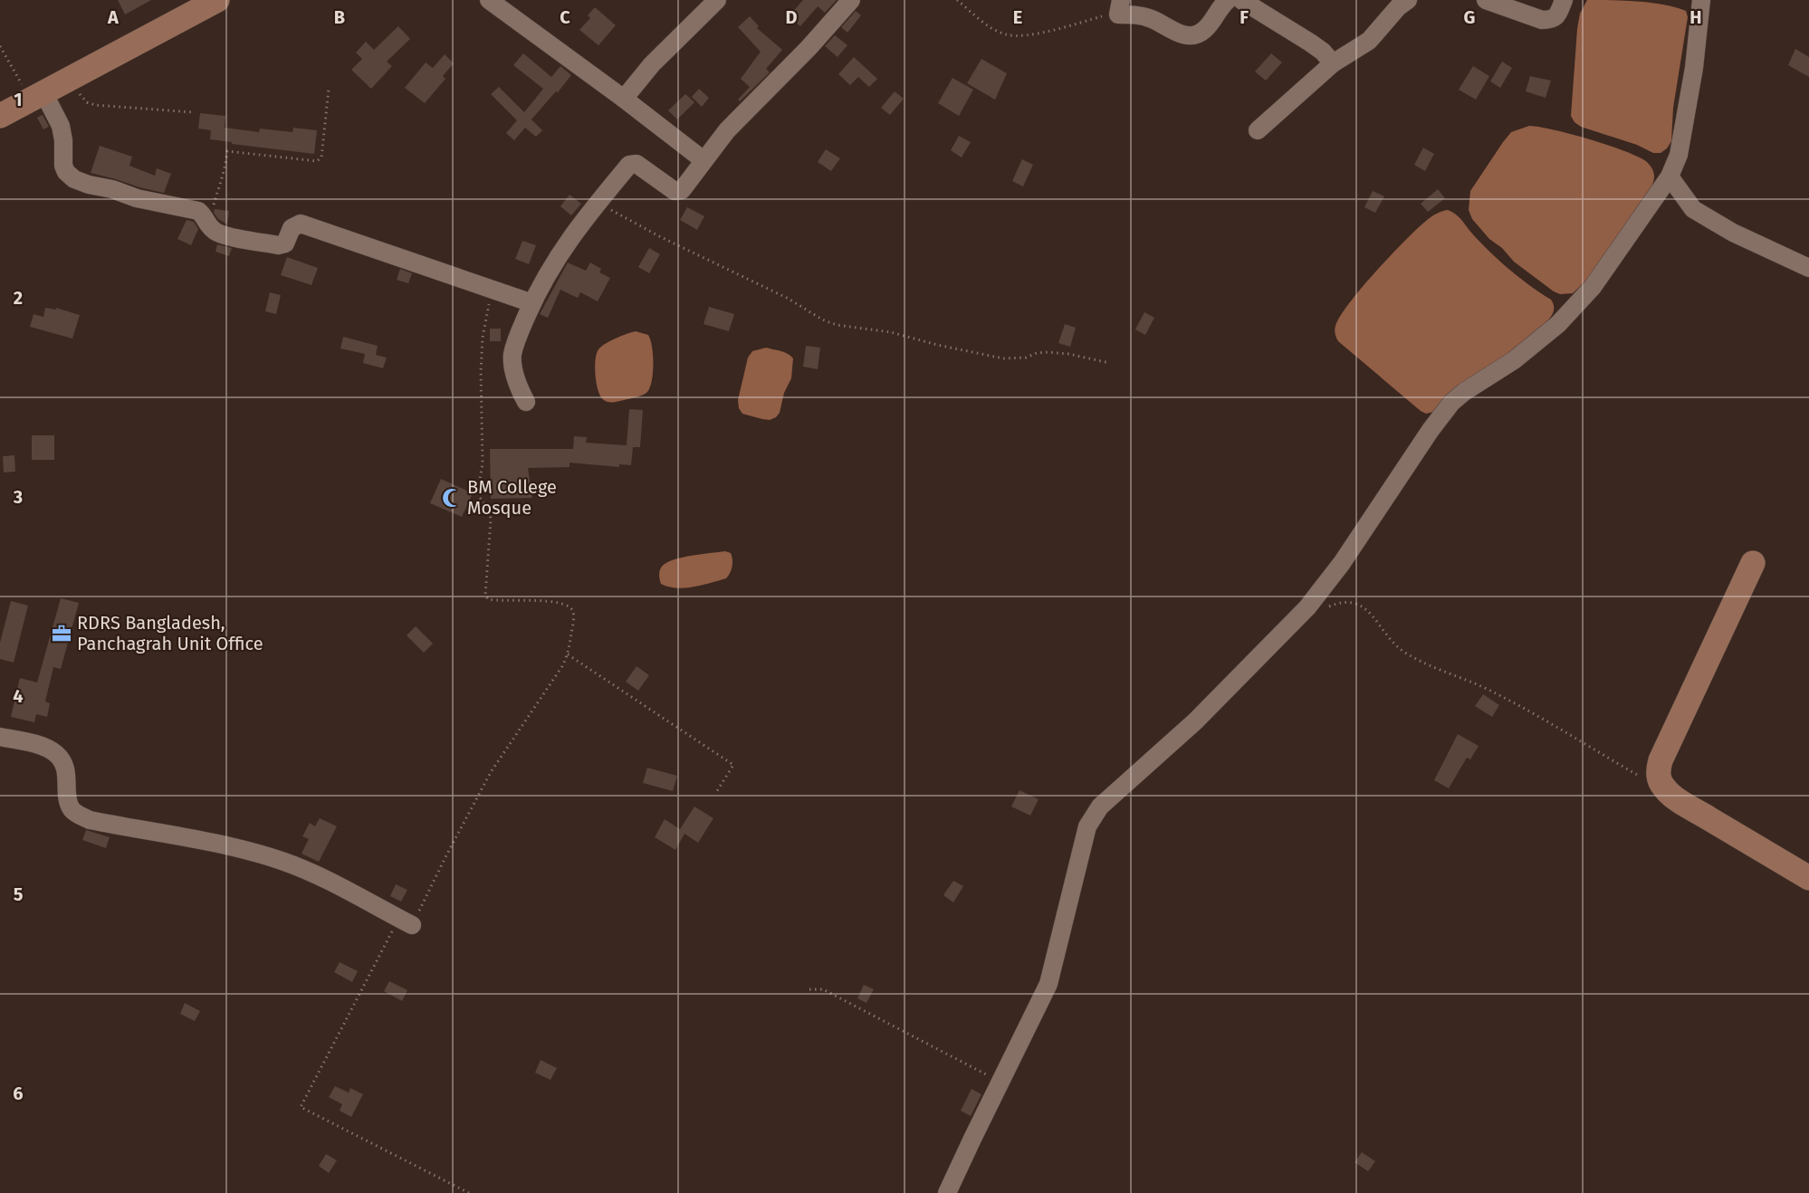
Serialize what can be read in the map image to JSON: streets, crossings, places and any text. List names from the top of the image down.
{
  "places": {
    "mosque": ["BM College Mosque"],
    "office": ["RDRS Bangladesh, Panchagrah Unit Office"]
  },
  "grid": {
    "columns": [
      "A",
      "B",
      "C",
      "D",
      "E",
      "F",
      "G",
      "H"
    ],
    "rows": [
      "1",
      "2",
      "3",
      "4",
      "5",
      "6"
    ]
  }
}
